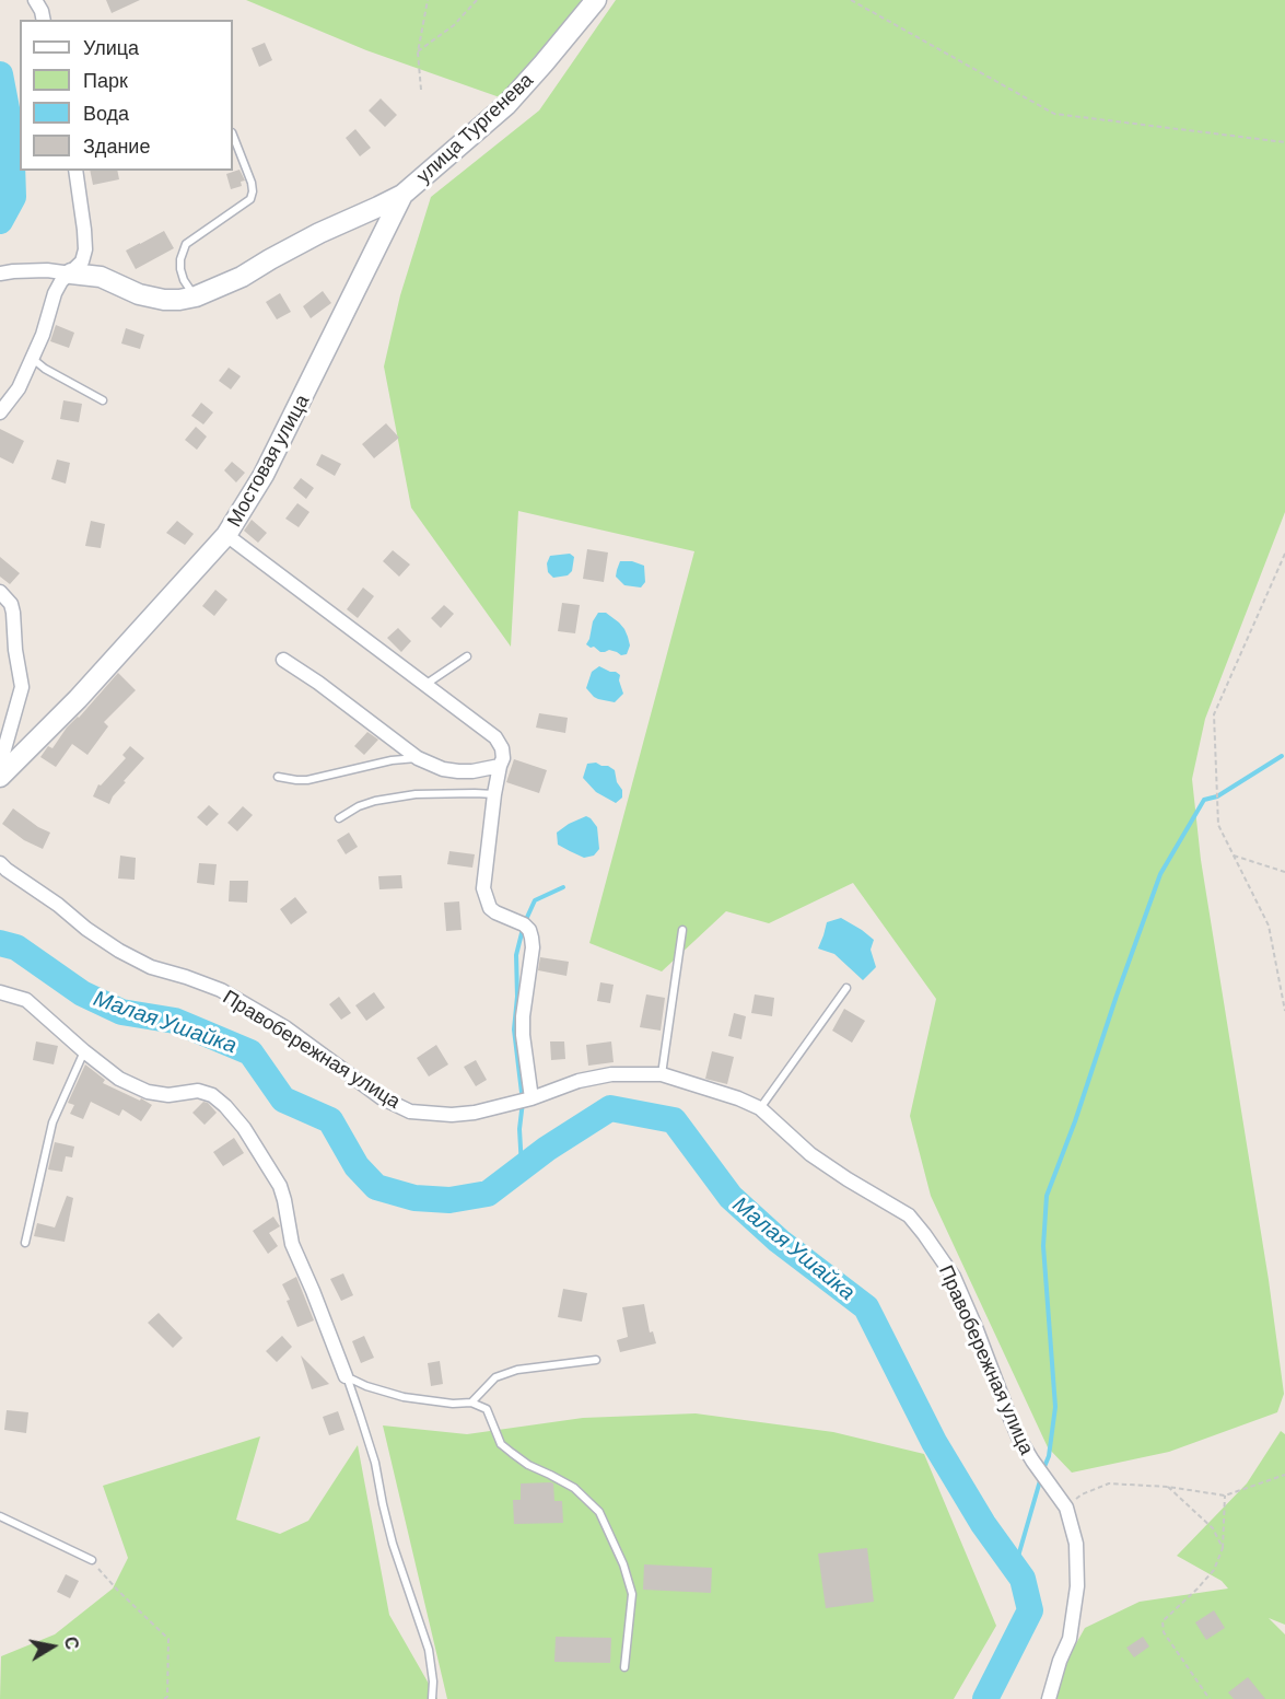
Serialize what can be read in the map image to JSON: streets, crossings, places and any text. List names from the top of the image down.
{
  "streets": {
    "street": ["улица Тургенева", "Мостовая улица", "Правобережная улица"]
  },
  "crossings": [
    ["улица Тургенева", "Мостовая улица"]
  ],
  "water": ["Малая Ушайка"],
  "legend": [
    "Улица",
    "Парк",
    "Вода",
    "Здание"
  ],
  "north": "right"
}
